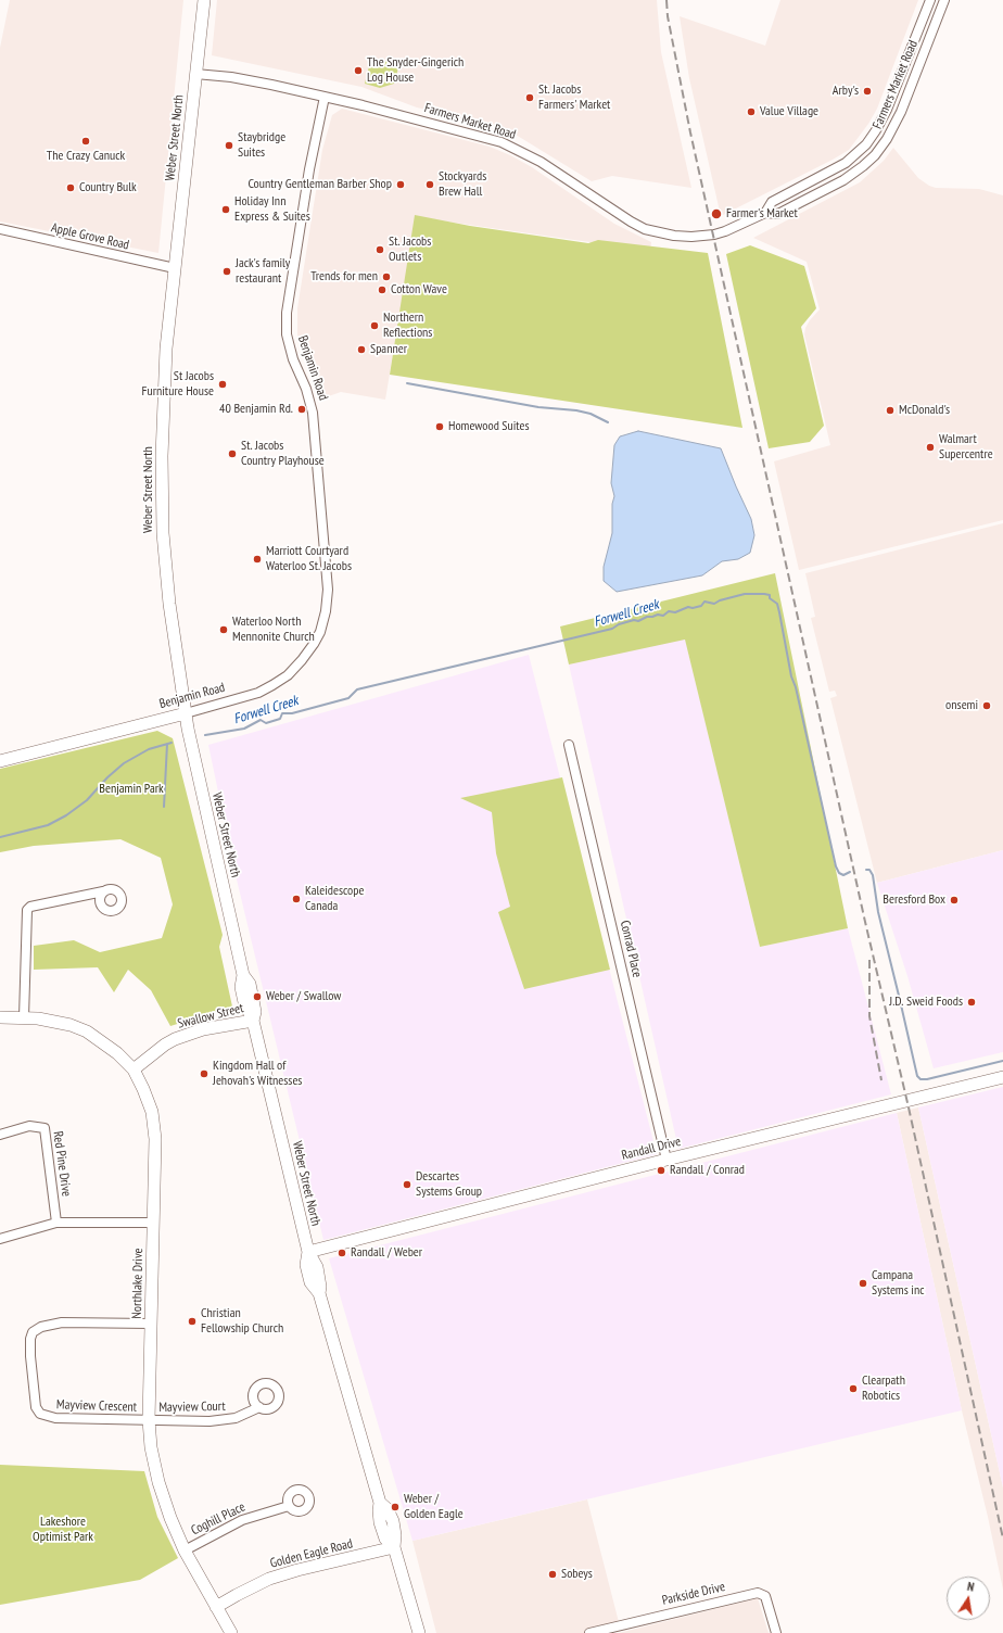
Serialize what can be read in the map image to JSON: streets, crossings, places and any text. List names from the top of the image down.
{
  "streets": {
    "street": [
      "Farmers Market Road",
      "Weber Street North",
      "Apple Grove Road",
      "Benjamin Road",
      "Conrad Place",
      "Swallow Street",
      "Randall Drive",
      "Red Pine Drive",
      "Northlake Drive",
      "Mayview Crescent",
      "Mayview Court",
      "Coghill Place",
      "Golden Eagle Road",
      "Parkside Drive"
    ]
  },
  "crossings": [
    ["Farmers Market Road", "Weber Street North"],
    ["Farmers Market Road", "Benjamin Road"],
    ["Weber Street North", "Apple Grove Road"],
    ["Weber Street North", "Benjamin Road"],
    ["Weber Street North", "Swallow Street"],
    ["Weber Street North", "Randall Drive"],
    ["Weber Street North", "Golden Eagle Road"],
    ["Conrad Place", "Randall Drive"],
    ["Swallow Street", "Northlake Drive"],
    ["Northlake Drive", "Mayview Crescent"],
    ["Northlake Drive", "Mayview Court"],
    ["Northlake Drive", "Coghill Place"],
    ["Northlake Drive", "Golden Eagle Road"],
    ["Mayview Crescent", "Mayview Court"]
  ],
  "water": ["Forwell Creek"],
  "parks": ["Benjamin Park", "Lakeshore Optimist Park"],
  "places": [
    "The Snyder-Gingerich Log House",
    "Arby's",
    "St. Jacobs Farmers' Market",
    "Value Village",
    "The Crazy Canuck",
    "Staybridge Suites",
    "Country Gentleman Barber Shop",
    "Stockyards Brew Hall",
    "Country Bulk",
    "Holiday Inn Express & Suites",
    "Farmer's Market",
    "St. Jacobs Outlets",
    "Jack's family restaurant",
    "Trends for men",
    "Cotton Wave",
    "Northern Reflections",
    "Spanner",
    "St Jacobs Furniture House",
    "40 Benjamin Rd.",
    "McDonald's",
    "Homewood Suites",
    "Walmart Supercentre",
    "St. Jacobs Country Playhouse",
    "Marriott Courtyard Waterloo St. Jacobs",
    "Waterloo North Mennonite Church",
    "onsemi",
    "Kaleidescope Canada",
    "Beresford Box",
    "Weber / Swallow",
    "J.D. Sweid Foods",
    "Kingdom Hall of Jehovah's Witnesses",
    "Randall / Conrad",
    "Descartes Systems Group",
    "Randall / Weber",
    "Campana Systems inc",
    "Christian Fellowship Church",
    "Clearpath Robotics",
    "Weber / Golden Eagle",
    "Sobeys"
  ],
  "north": "top"
}
